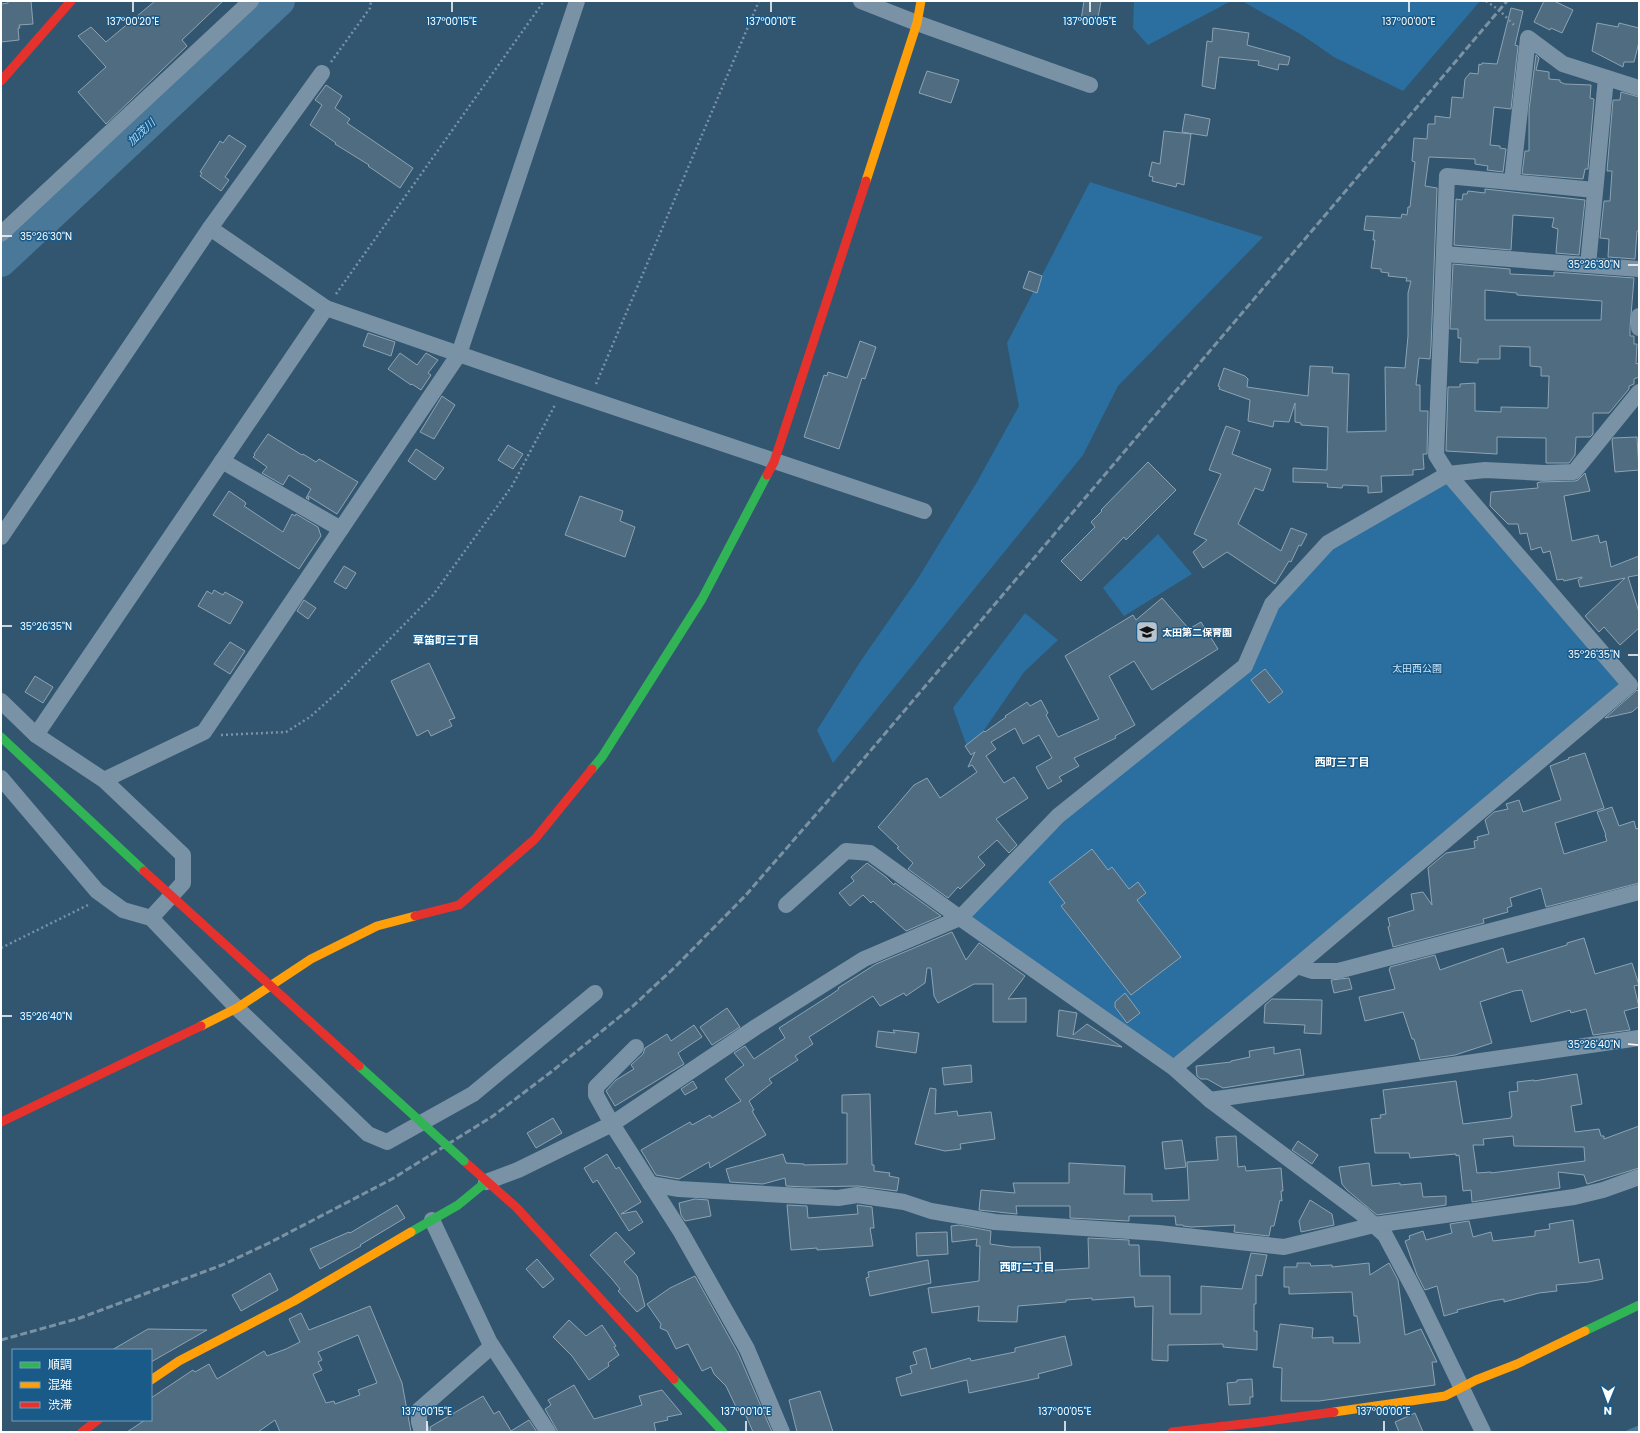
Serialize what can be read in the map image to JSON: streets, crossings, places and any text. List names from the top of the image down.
{
  "districts": ["草笛町三丁目", "西町三丁目", "西町二丁目"],
  "water": ["加茂川"],
  "parks": ["太田西公園"],
  "places": {
    "school or university": ["太田第二保育園"]
  },
  "legend": ["順調", "混雑", "渋滞"],
  "north": "bottom",
  "coordinates": [
    "137°00'20\"E",
    "137°00'15\"E",
    "137°00'10\"E",
    "137°00'05\"E",
    "137°00'00\"E",
    "35°26'30\"N",
    "35°26'35\"N",
    "35°26'40\"N"
  ]
}
